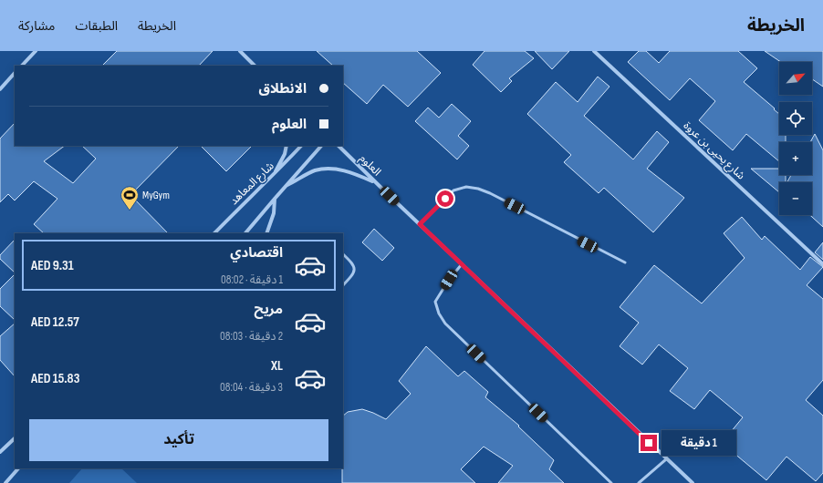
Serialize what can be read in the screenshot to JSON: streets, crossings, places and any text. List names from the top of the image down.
{
  "streets": {
    "street": ["شارع يحيى بن عروة", "العلوم", "شارع المعاهد"]
  },
  "places": {
    "sports": ["MyGym"]
  },
  "north": "top right",
  "page": {
    "header": "الخريطة",
    "nav": ["الخريطة", "الطبقات", "مشاركة"],
    "map_buttons": ["+", "−"],
    "banner": ["الانطلاق", "العلوم"],
    "list": [
      {
        "name": "اقتصادي",
        "note": "1 دقيقة · 08:02",
        "value": "AED 9.31"
      },
      {
        "name": "مريح",
        "note": "2 دقيقة · 08:03",
        "value": "AED 12.57"
      },
      {
        "name": "XL",
        "note": "3 دقيقة · 08:04",
        "value": "AED 15.83"
      }
    ],
    "buttons": "تأكيد",
    "bubble": "1 دقيقة"
  }
}
